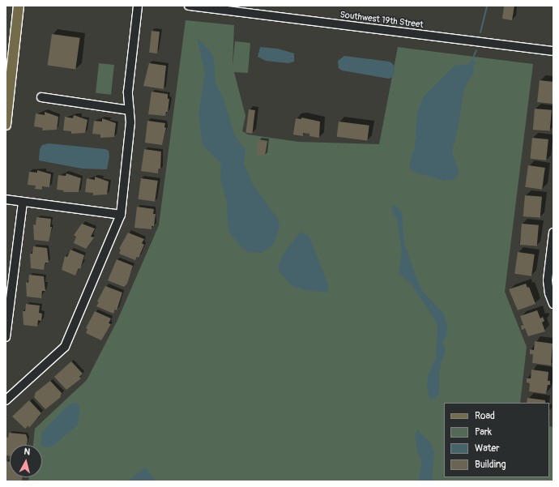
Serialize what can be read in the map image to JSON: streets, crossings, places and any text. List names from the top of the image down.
{
  "streets": {
    "street": ["Southwest 19th Street"]
  },
  "legend": [
    "Road",
    "Park",
    "Water",
    "Building"
  ],
  "north": "top"
}
